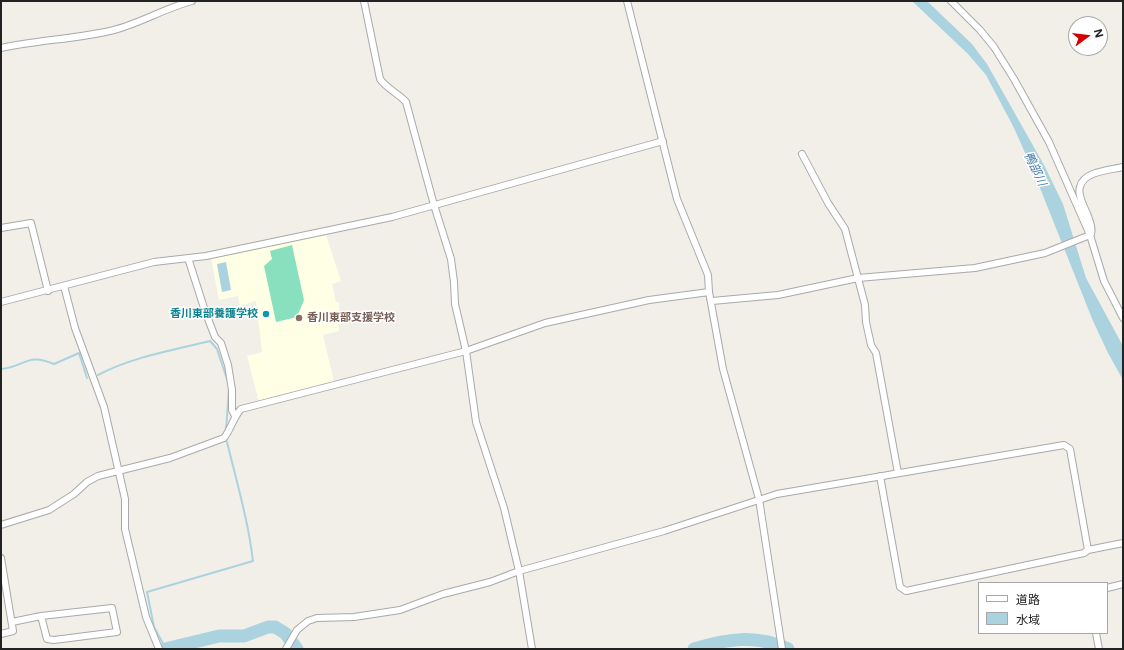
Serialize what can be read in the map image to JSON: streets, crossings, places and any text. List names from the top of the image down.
{
  "water": ["鴨部川"],
  "places": ["香川東部養護学校", "香川東部支援学校"],
  "legend": ["道路", "水域"],
  "north": "right"
}
